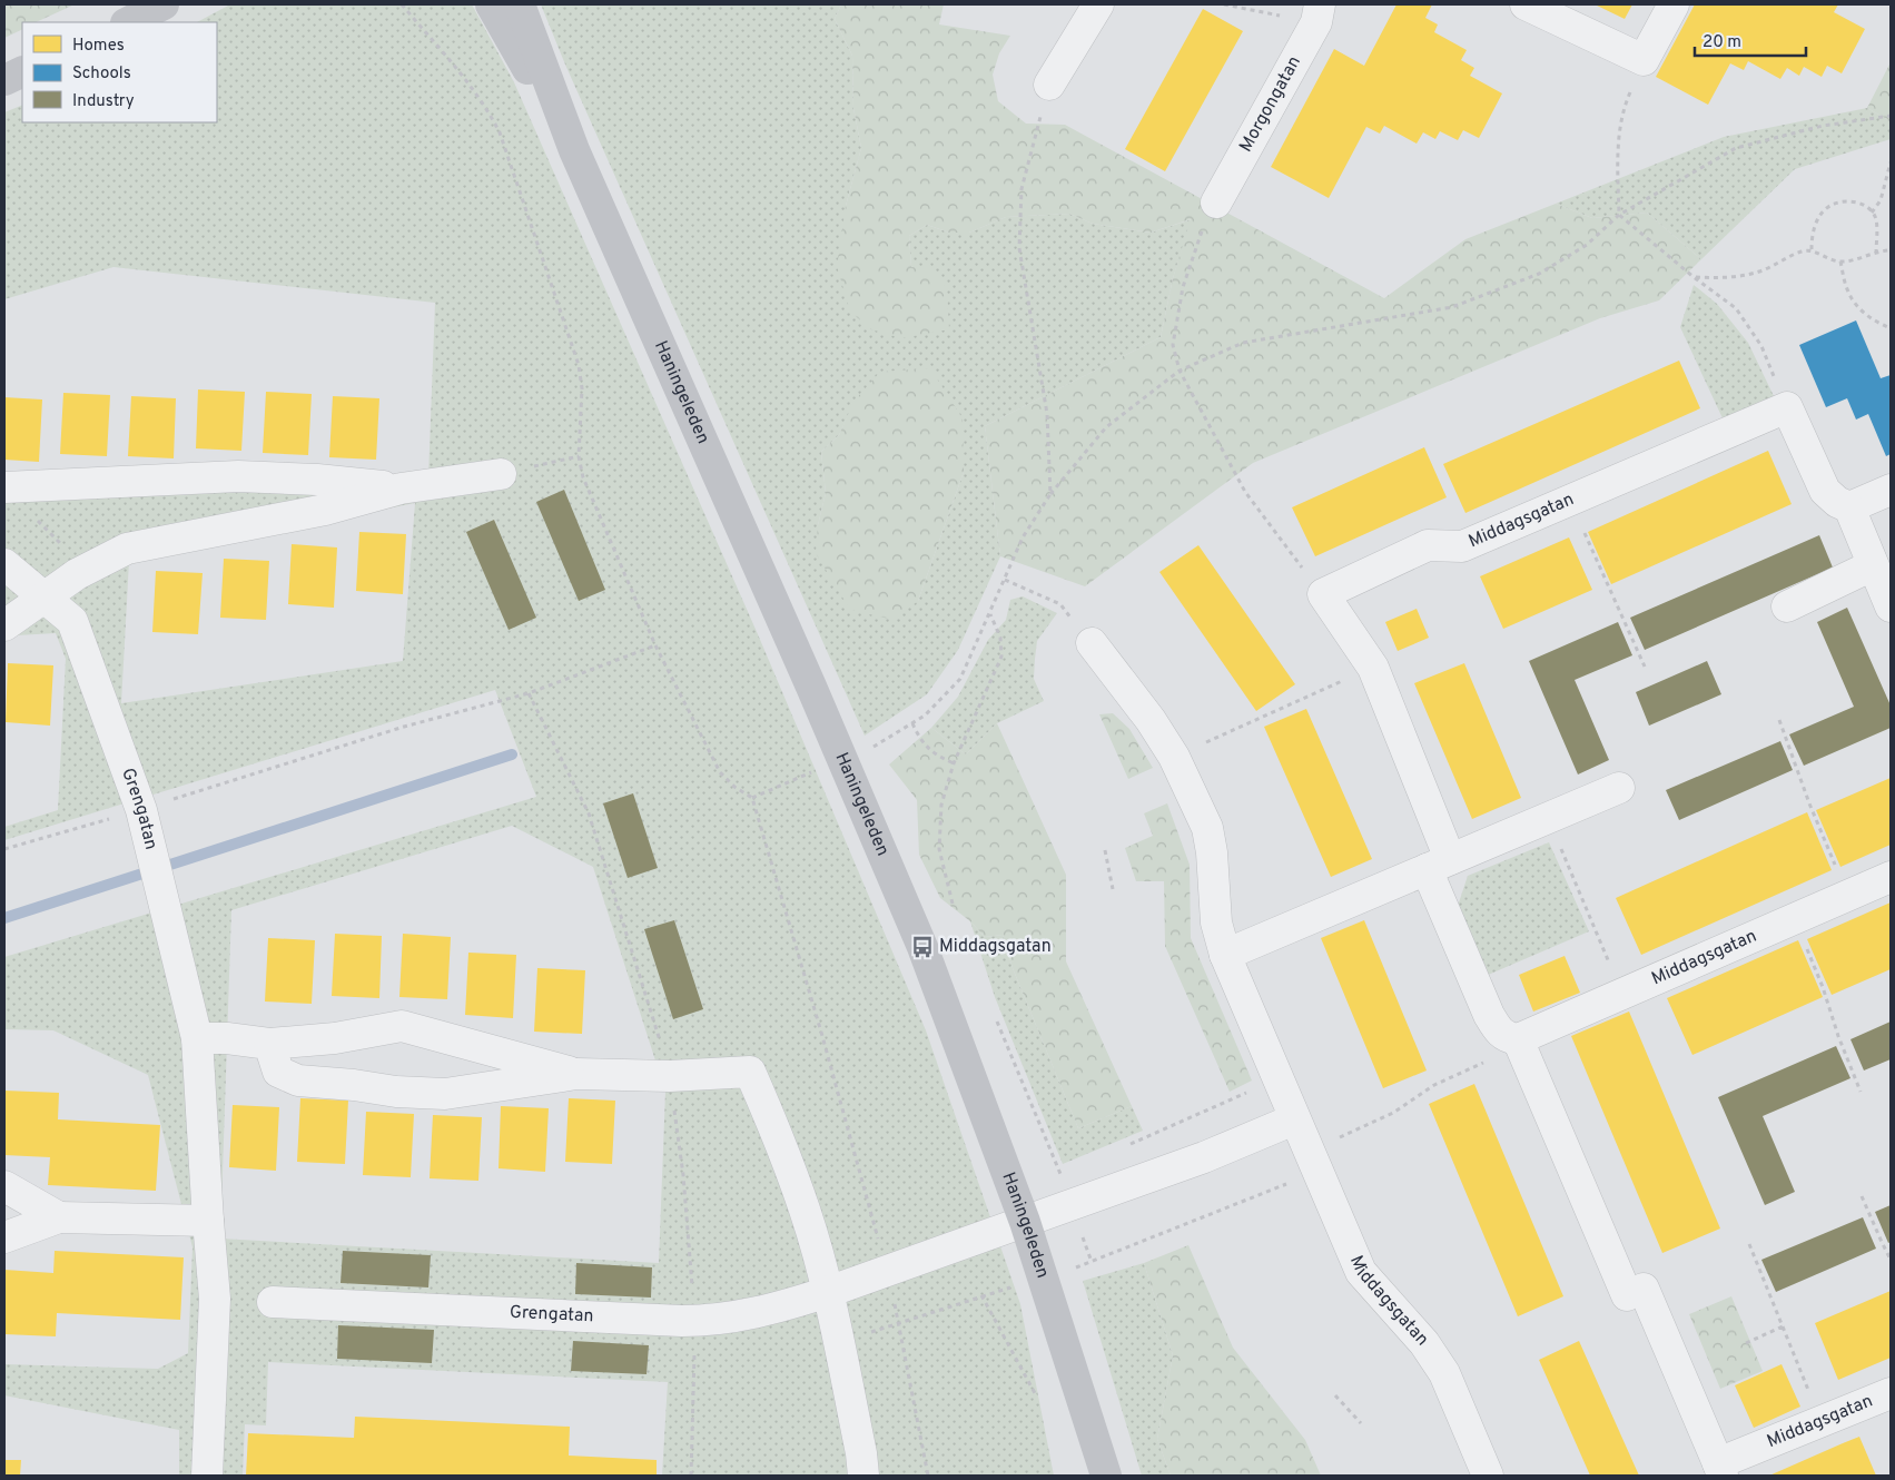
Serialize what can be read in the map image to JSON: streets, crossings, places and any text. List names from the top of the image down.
{
  "streets": {
    "main road": ["Haningeleden"],
    "street": ["Morgongatan", "Middagsgatan", "Grengatan"]
  },
  "crossings": [
    ["Haningeleden", "Grengatan"]
  ],
  "places": {
    "bus stop": ["Middagsgatan"]
  },
  "legend": ["Homes", "Schools", "Industry"],
  "scale_bar": "20 m"
}
